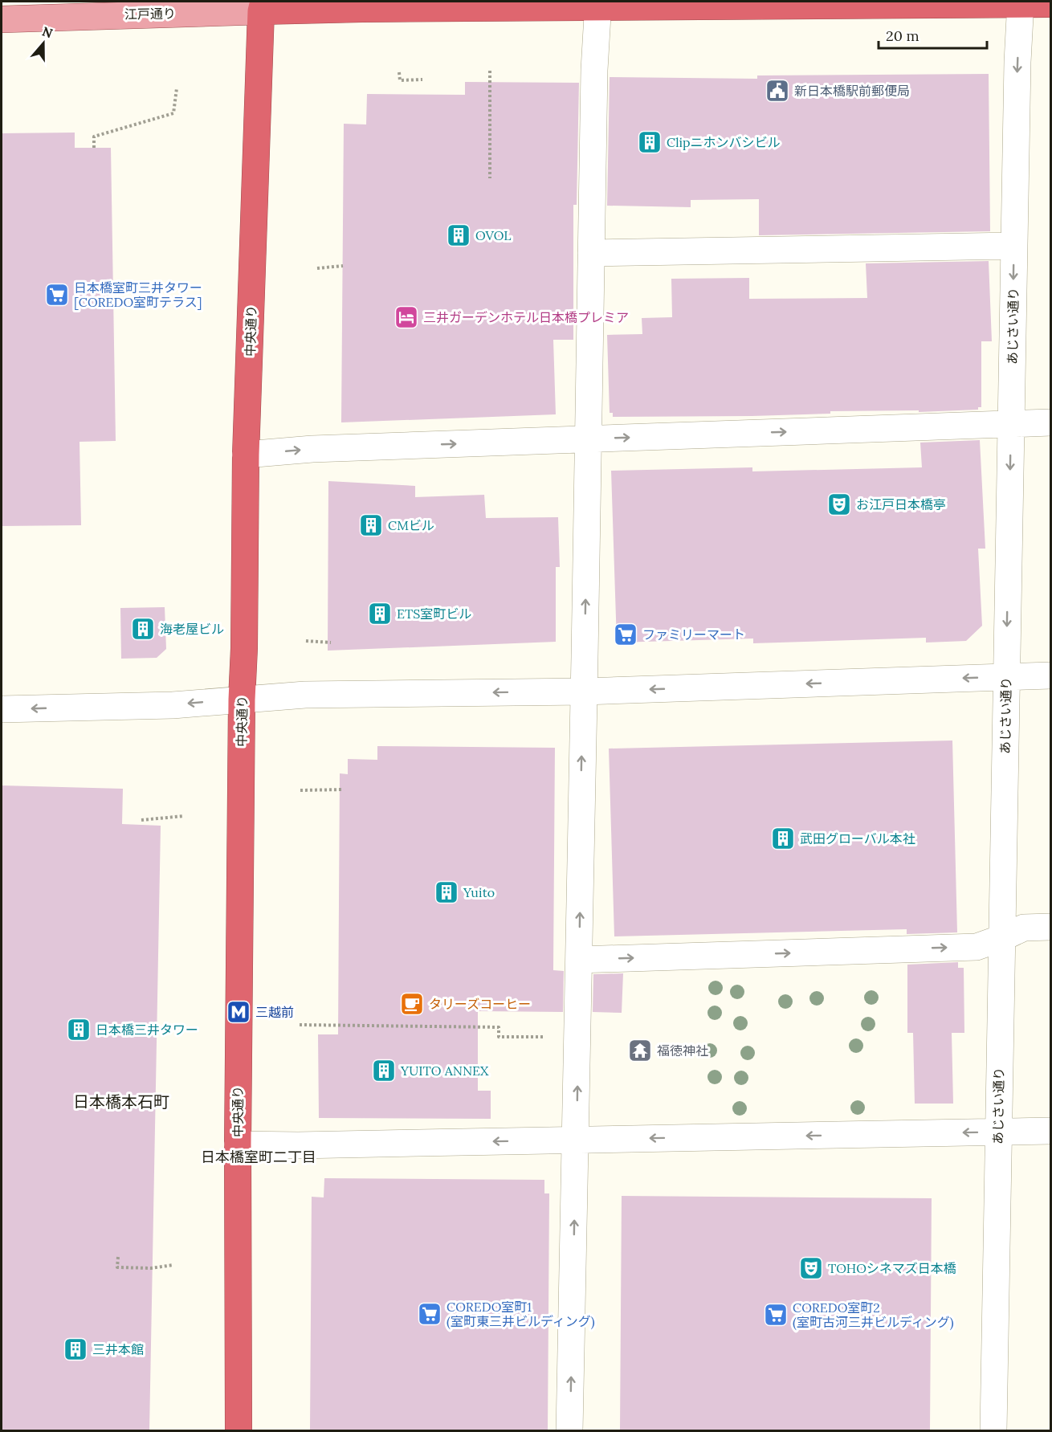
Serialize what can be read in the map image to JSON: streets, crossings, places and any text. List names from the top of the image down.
{
  "streets": {
    "highway": ["江戸通り", "中央通り"],
    "street": ["あじさい通り"]
  },
  "crossings": [
    ["江戸通り", "あじさい通り"],
    ["江戸通り", "中央通り"]
  ],
  "one_way": ["あじさい通り"],
  "districts": ["日本橋本石町", "日本橋室町二丁目"],
  "places": {
    "public building": ["新日本橋駅前郵便局"],
    "building": [
      "Clipニホンバシビル",
      "OVOL",
      "CMビル",
      "ETS室町ビル",
      "海老屋ビル",
      "武田グローバル本社",
      "Yuito",
      "日本橋三井タワー",
      "YUITO ANNEX",
      "三井本館"
    ],
    "supermarket": [
      "日本橋室町三井タワー [COREDO室町テラス]",
      "ファミリーマート",
      "COREDO室町1 (室町東三井ビルディング)",
      "COREDO室町2 (室町古河三井ビルディング)"
    ],
    "hotel": ["三井ガーデンホテル日本橋プレミア"],
    "theatre": ["お江戸日本橋亭", "TOHOシネマズ日本橋"],
    "cafe": ["タリーズコーヒー"],
    "metro station": ["三越前"],
    "temple": ["福徳神社"]
  },
  "scale_bar": "20 m",
  "north": "top"
}
